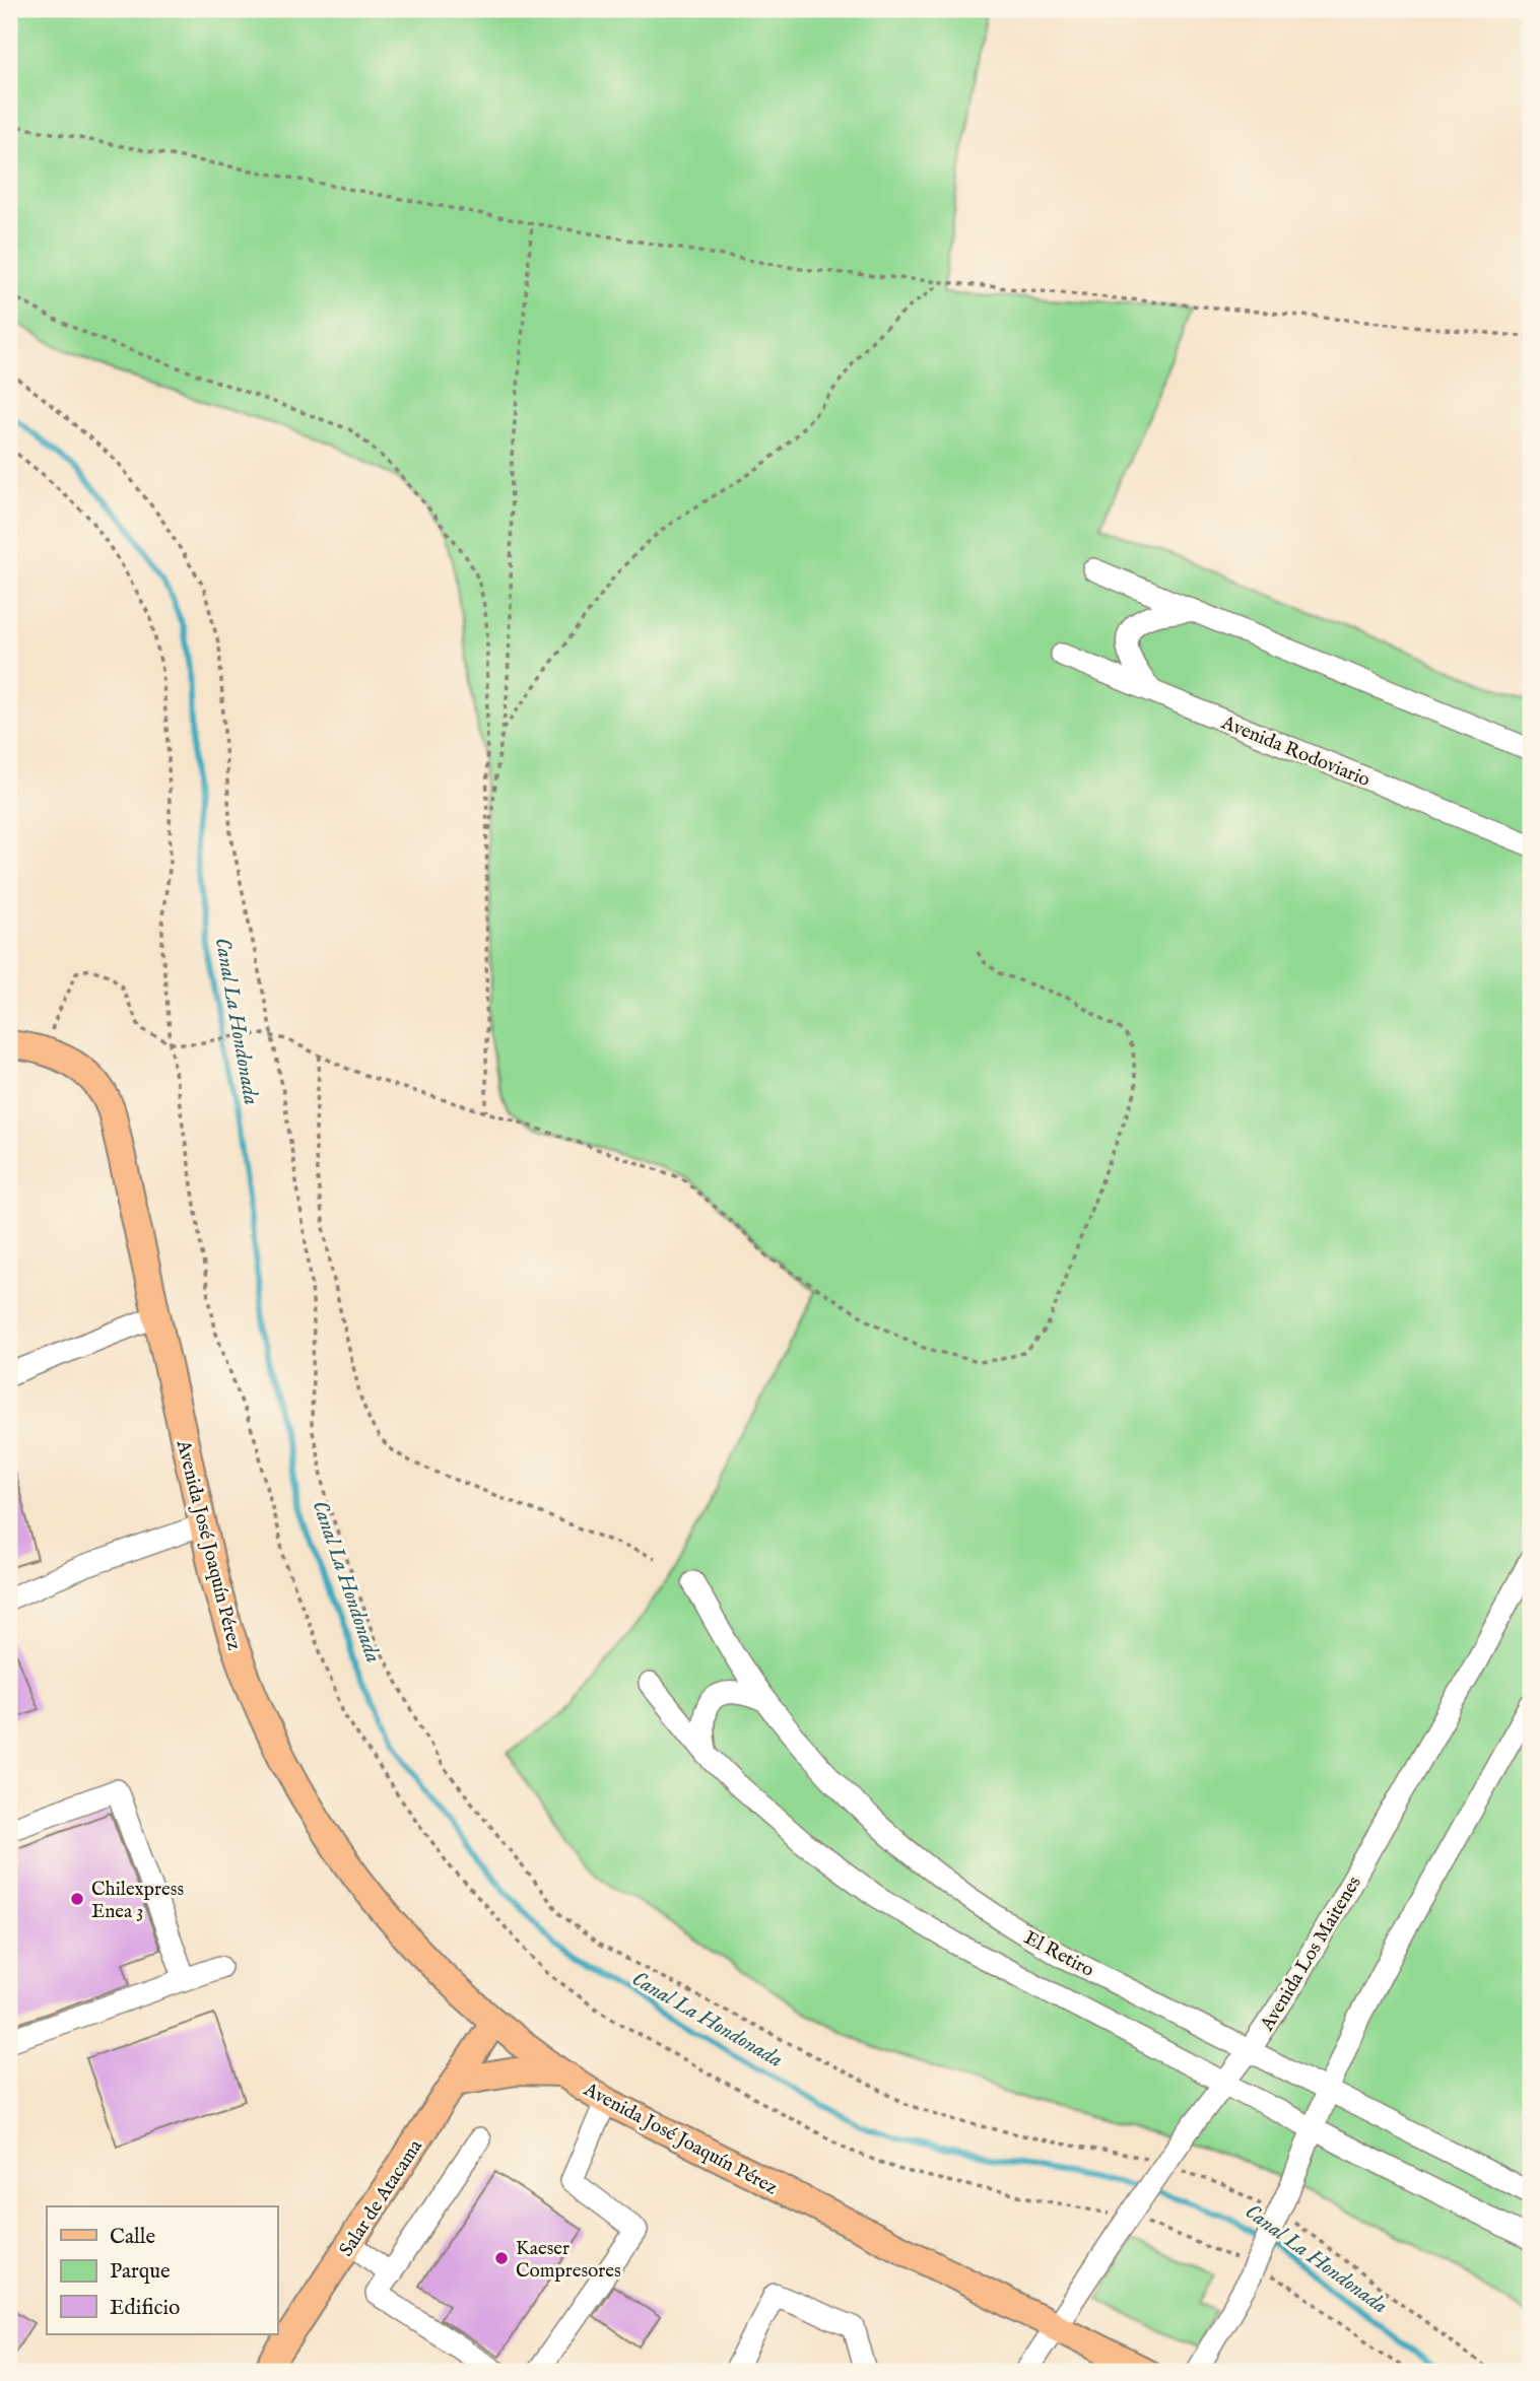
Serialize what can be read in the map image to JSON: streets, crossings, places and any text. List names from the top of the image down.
{
  "streets": {
    "main road": ["Avenida José Joaquín Pérez", "Salar de Atacama"],
    "street": ["Avenida Rodoviario", "El Retiro", "Avenida Los Maitenes"]
  },
  "crossings": [
    ["Avenida José Joaquín Pérez", "Avenida Los Maitenes"],
    ["Avenida José Joaquín Pérez", "Salar de Atacama"],
    ["El Retiro", "Avenida Los Maitenes"]
  ],
  "water": ["Canal La Hondonada"],
  "places": ["Chilexpress Enea 3", "Kaeser Compresores"],
  "legend": ["Calle", "Parque", "Edificio"]
}
